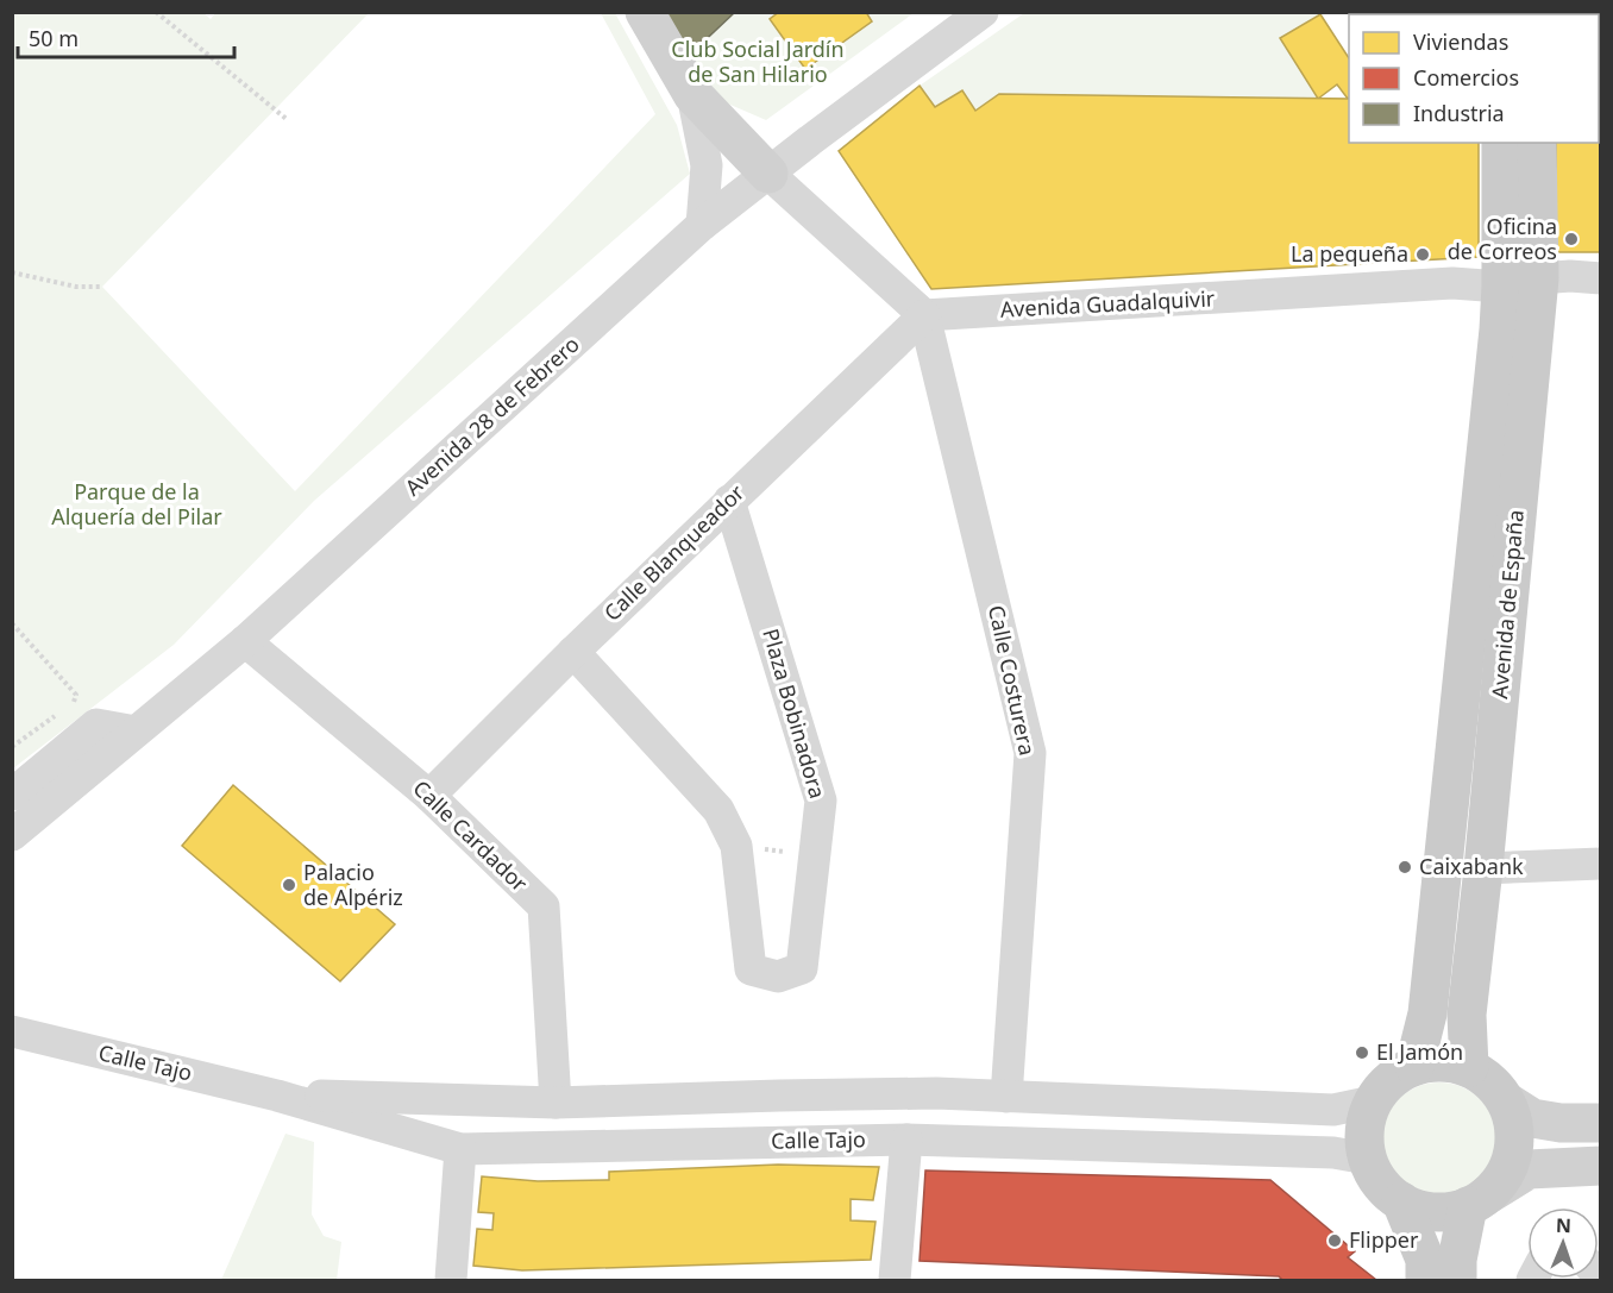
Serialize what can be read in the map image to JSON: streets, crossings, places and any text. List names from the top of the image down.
{
  "streets": {
    "main road": ["Avenida de España"],
    "street": [
      "Avenida Guadalquivir",
      "Avenida 28 de Febrero",
      "Calle Blanqueador",
      "Calle Costurera",
      "Plaza Bobinadora",
      "Calle Cardador",
      "Calle Tajo"
    ]
  },
  "crossings": [
    ["Avenida Guadalquivir", "Calle Blanqueador"],
    ["Avenida Guadalquivir", "Avenida de España"],
    ["Avenida Guadalquivir", "Calle Costurera"],
    ["Avenida 28 de Febrero", "Calle Cardador"],
    ["Calle Blanqueador", "Calle Costurera"],
    ["Calle Blanqueador", "Plaza Bobinadora"],
    ["Calle Blanqueador", "Calle Cardador"],
    ["Avenida de España", "Calle Tajo"],
    ["Calle Costurera", "Calle Tajo"],
    ["Calle Cardador", "Calle Tajo"]
  ],
  "parks": ["Club Social Jardín de San Hilario", "Parque de la Alquería del Pilar"],
  "places": [
    "Oficina de Correos",
    "La pequeña",
    "Caixabank",
    "Palacio de Alpériz",
    "El Jamón",
    "Flipper"
  ],
  "legend": ["Viviendas", "Comercios", "Industria"],
  "scale_bar": "50 m",
  "north": "top"
}
